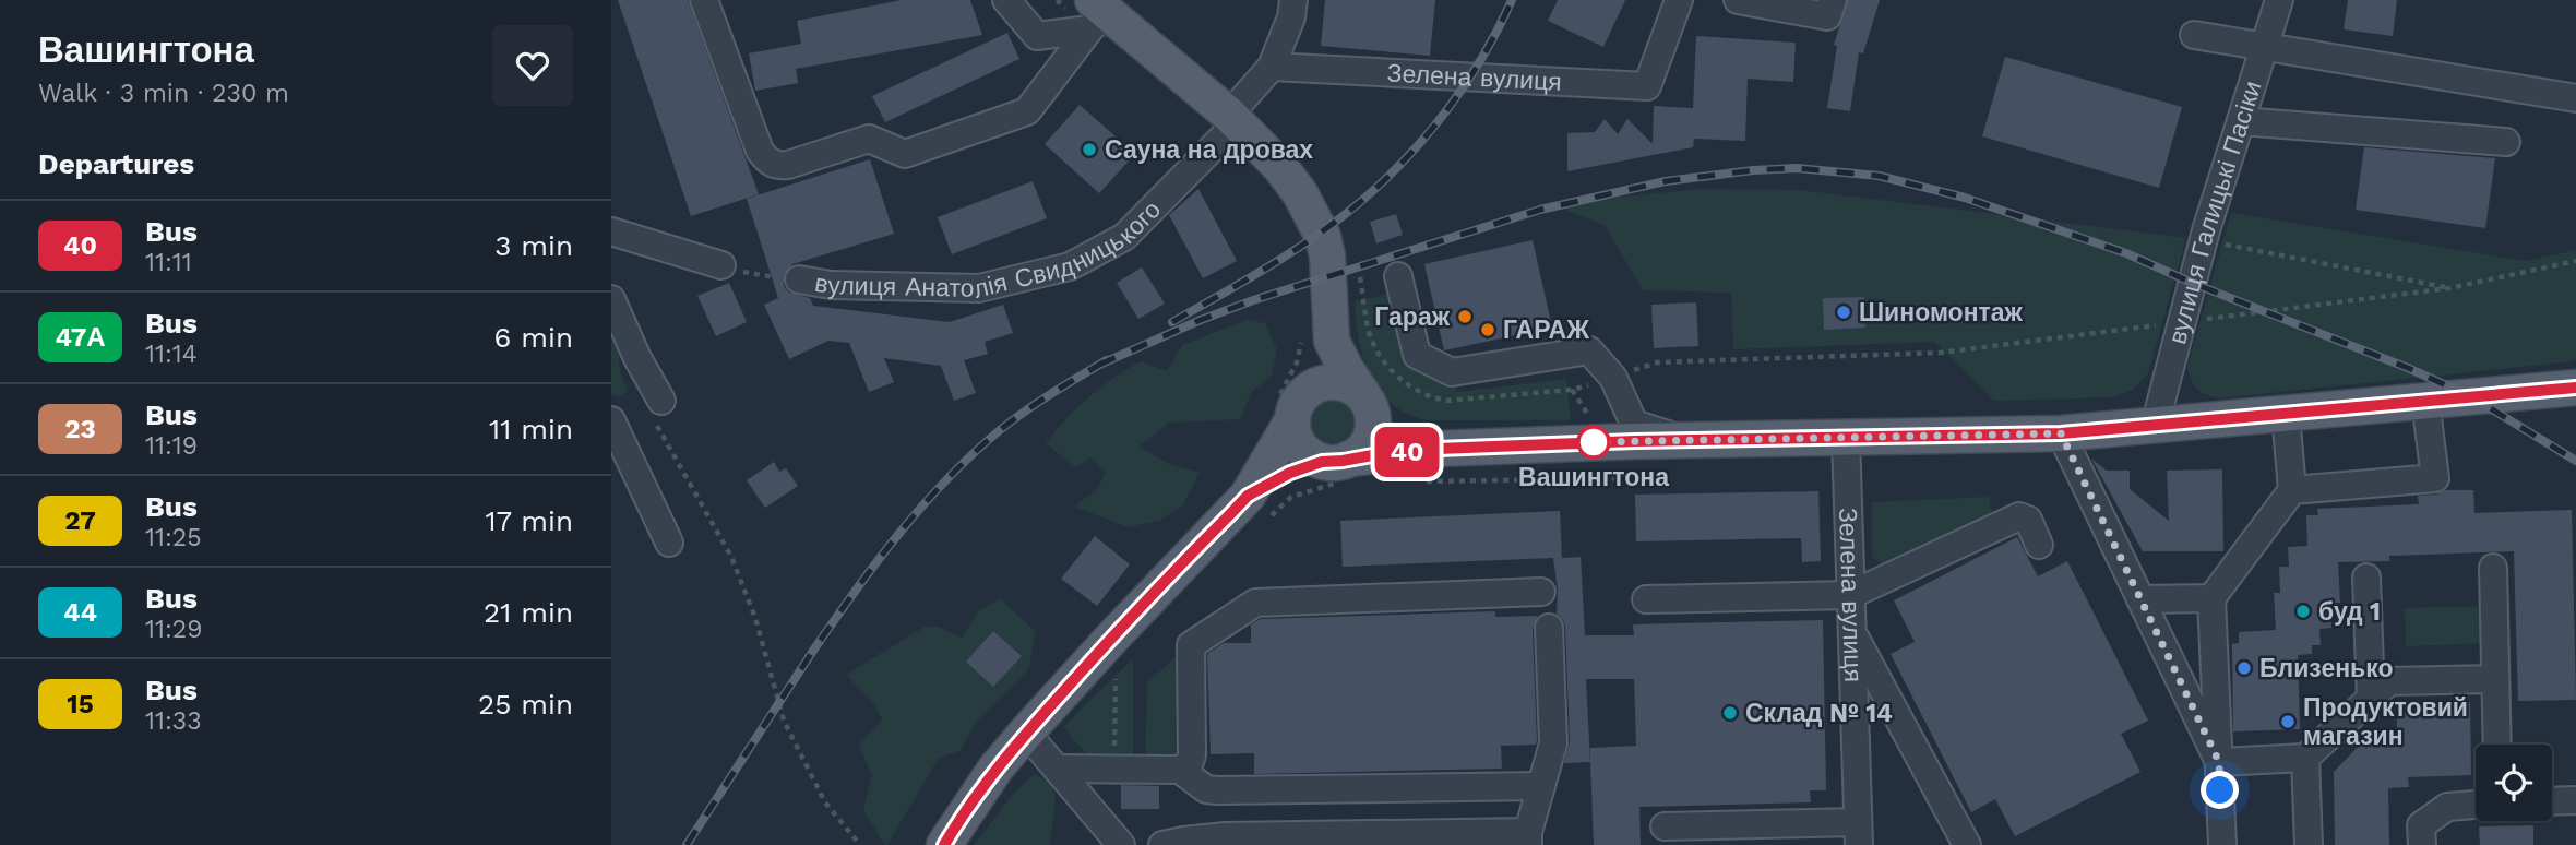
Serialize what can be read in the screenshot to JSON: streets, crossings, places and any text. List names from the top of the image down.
{
  "streets": {
    "street": ["Зелена вулиця", "вулиця Галицькі Пасіки", "вулиця Анатолія Свидницького"]
  },
  "places": [
    "Сауна на дровах",
    "Шиномонтаж",
    "Гараж",
    "ГАРАЖ",
    "Вашингтона",
    "буд 1",
    "Близенько",
    "Склад № 14",
    "Продуктовий магазин"
  ],
  "lines": ["bus line 40"],
  "page": {
    "heading": [
      ["Вашингтона", "Walk · 3 min · 230 m"],
      "Departures"
    ],
    "on_map": "40",
    "list": [
      {
        "mark": "40",
        "name": "Bus",
        "note": "11:11",
        "value": "3 min"
      },
      {
        "mark": "47А",
        "name": "Bus",
        "note": "11:14",
        "value": "6 min"
      },
      {
        "mark": "23",
        "name": "Bus",
        "note": "11:19",
        "value": "11 min"
      },
      {
        "mark": "27",
        "name": "Bus",
        "note": "11:25",
        "value": "17 min"
      },
      {
        "mark": "44",
        "name": "Bus",
        "note": "11:29",
        "value": "21 min"
      },
      {
        "mark": "15",
        "name": "Bus",
        "note": "11:33",
        "value": "25 min"
      }
    ]
  }
}
